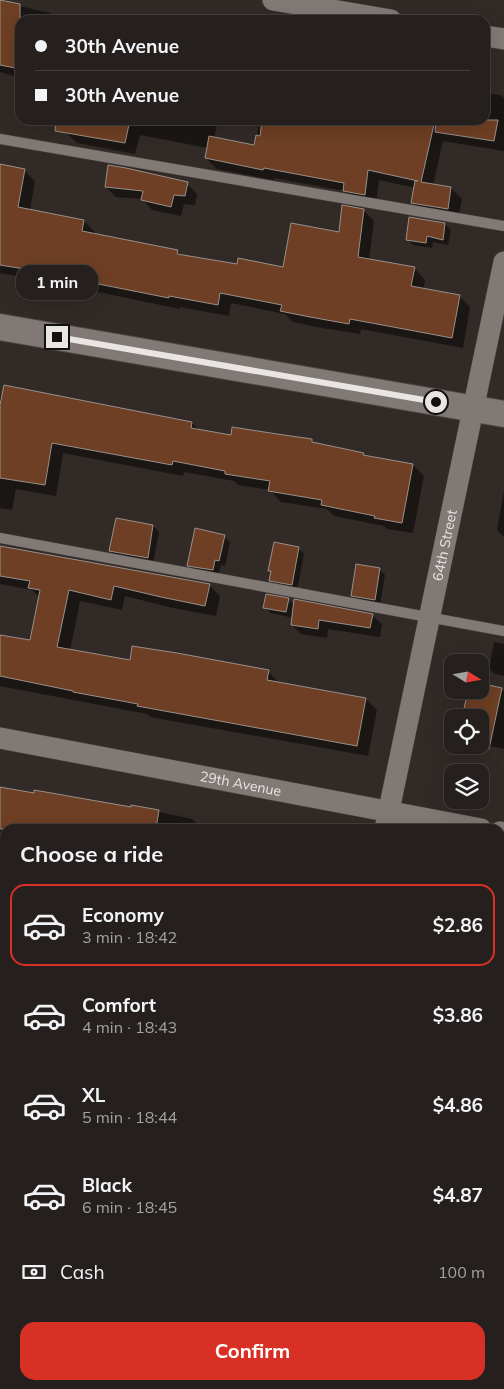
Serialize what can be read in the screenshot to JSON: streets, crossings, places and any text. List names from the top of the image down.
{
  "streets": {
    "street": ["64th Street", "29th Avenue"]
  },
  "crossings": [
    ["64th Street", "29th Avenue"]
  ],
  "north": "right",
  "page": {
    "banner": ["30th Avenue", "30th Avenue"],
    "bubble": "1 min",
    "heading": "Choose a ride",
    "list": [
      {
        "name": "Economy",
        "note": "3 min · 18:42",
        "value": "$2.86"
      },
      {
        "name": "Comfort",
        "note": "4 min · 18:43",
        "value": "$3.86"
      },
      {
        "name": "XL",
        "note": "5 min · 18:44",
        "value": "$4.86"
      },
      {
        "name": "Black",
        "note": "6 min · 18:45",
        "value": "$4.87"
      }
    ],
    "pay": ["Cash", "100 m"],
    "buttons": "Confirm"
  }
}
